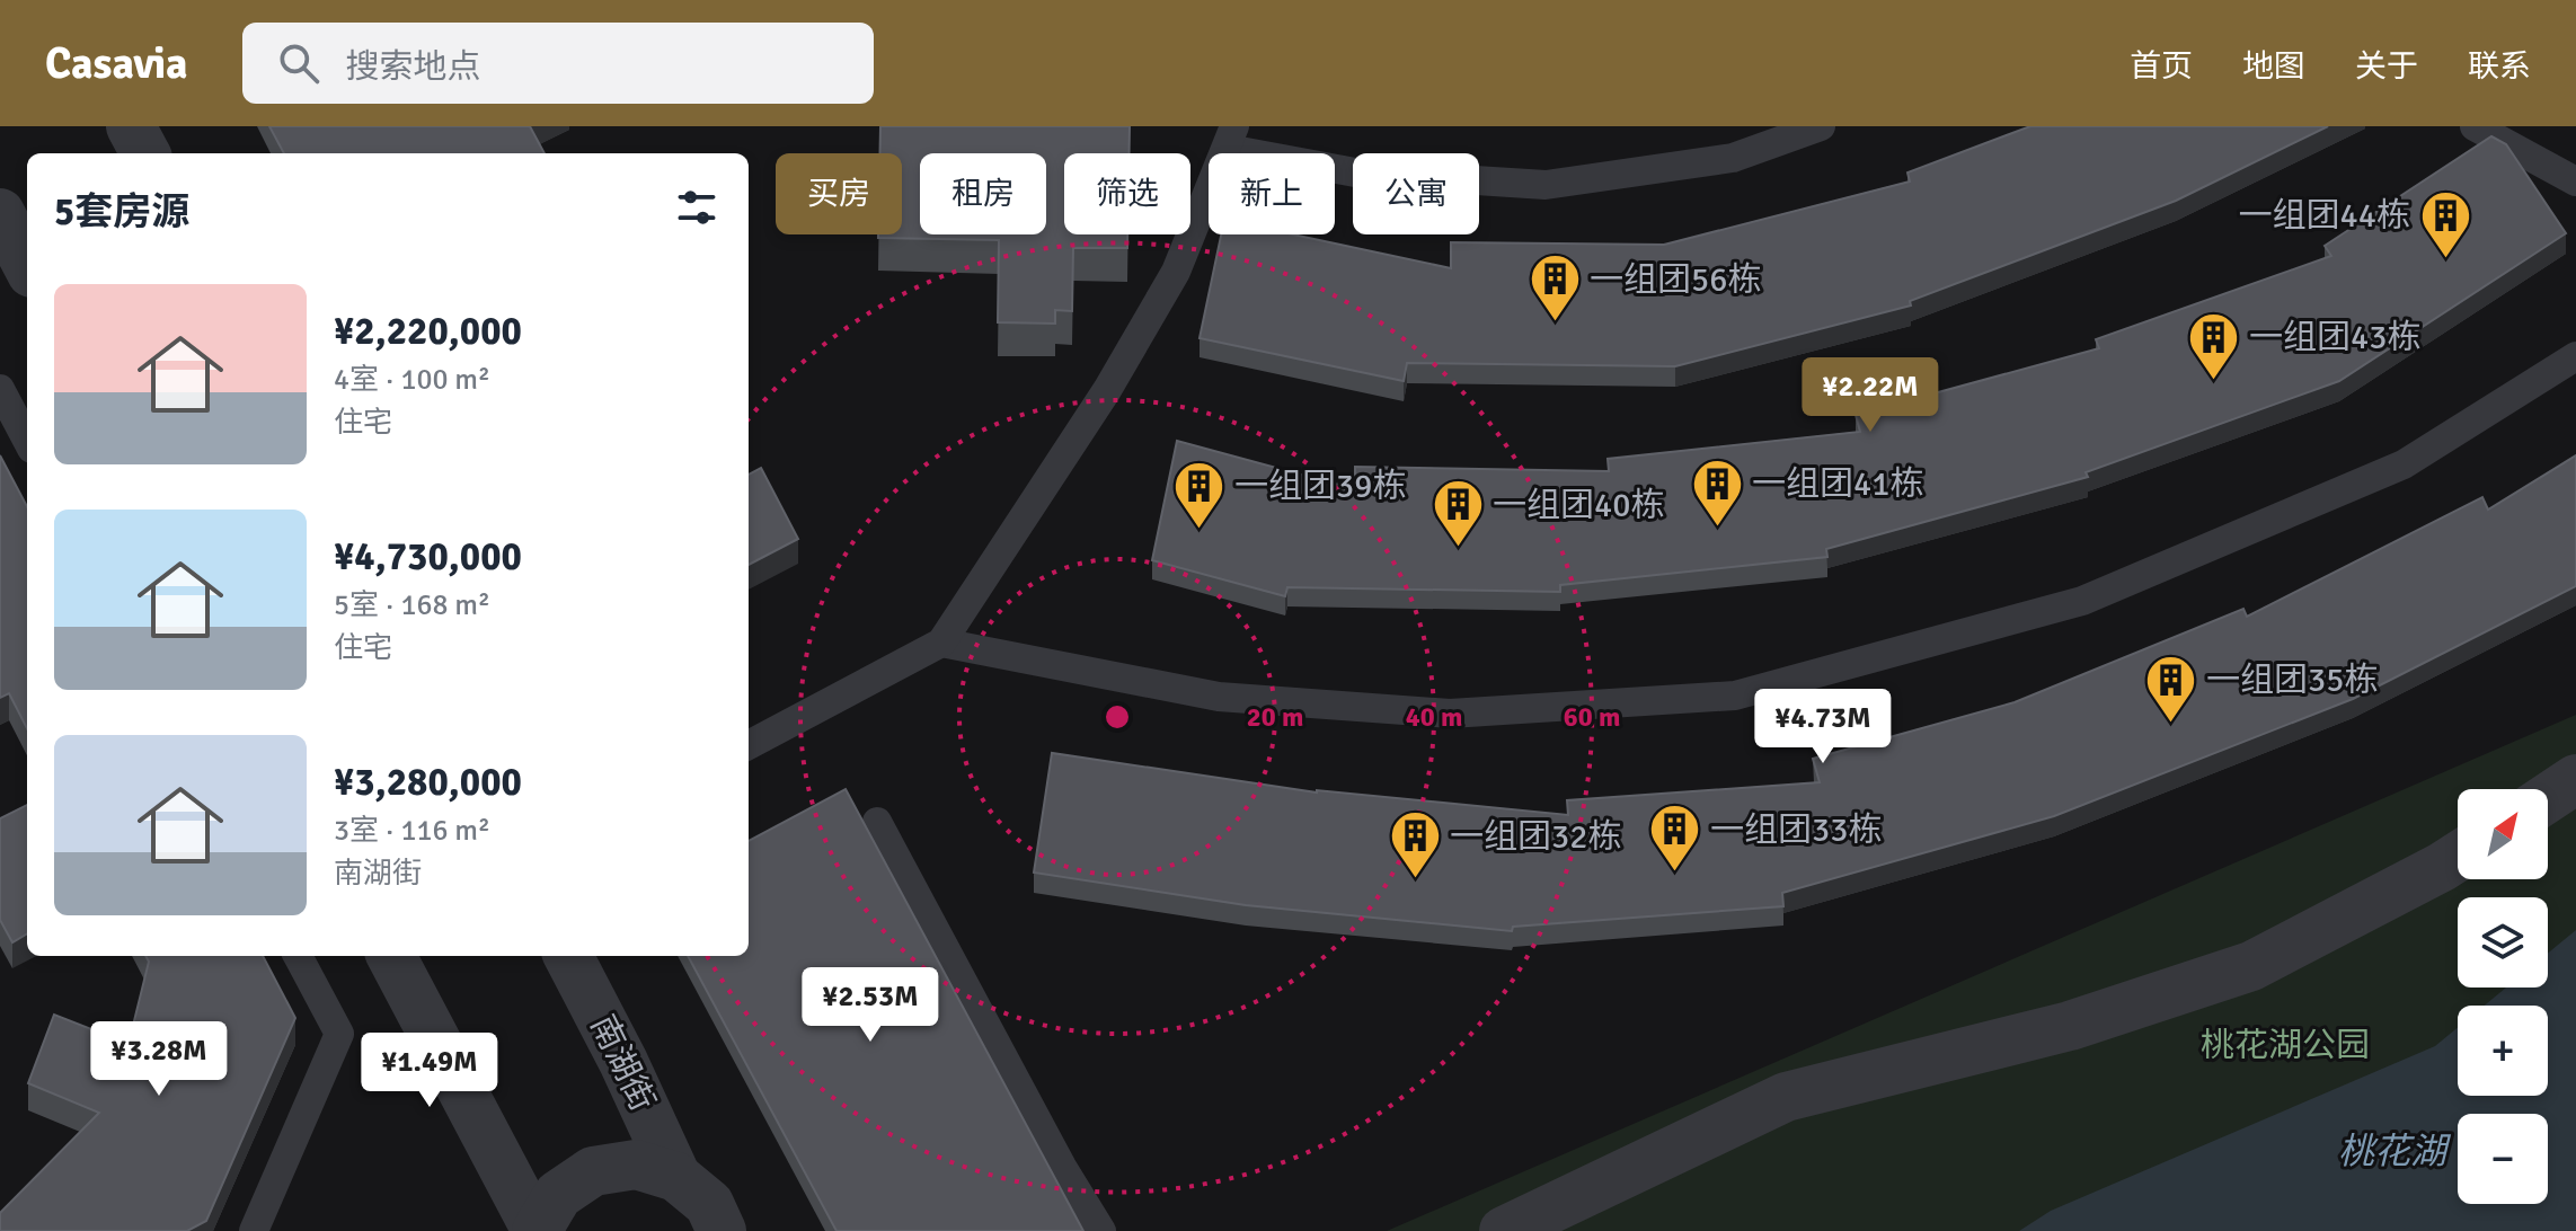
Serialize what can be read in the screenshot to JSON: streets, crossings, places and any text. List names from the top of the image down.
{
  "streets": {
    "street": ["南湖街"]
  },
  "water": ["桃花湖"],
  "parks": ["桃花湖公园"],
  "places": {
    "building": [
      "一组团44栋",
      "一组团56栋",
      "一组团43栋",
      "一组团41栋",
      "一组团39栋",
      "一组团40栋",
      "一组团35栋",
      "一组团33栋",
      "一组团32栋"
    ]
  },
  "north": "top right",
  "page": {
    "header": "Casavia",
    "search": "搜索地点",
    "nav": [
      "首页",
      "地图",
      "关于",
      "联系"
    ],
    "chip": [
      "买房",
      "租房",
      "筛选",
      "新上",
      "公寓"
    ],
    "heading": "5套房源",
    "list": [
      {
        "name": "¥2,220,000",
        "note": "4室 · 100 m² · 住宅"
      },
      {
        "name": "¥4,730,000",
        "note": "5室 · 168 m² · 住宅"
      },
      {
        "name": "¥3,280,000",
        "note": "3室 · 116 m² · 南湖街"
      }
    ],
    "price": [
      "¥2.22M",
      "¥4.73M",
      "¥2.53M",
      "¥3.28M",
      "¥1.49M"
    ],
    "map_buttons": ["+", "−"]
  },
  "rings": ["20 m", "40 m", "60 m"]
}
